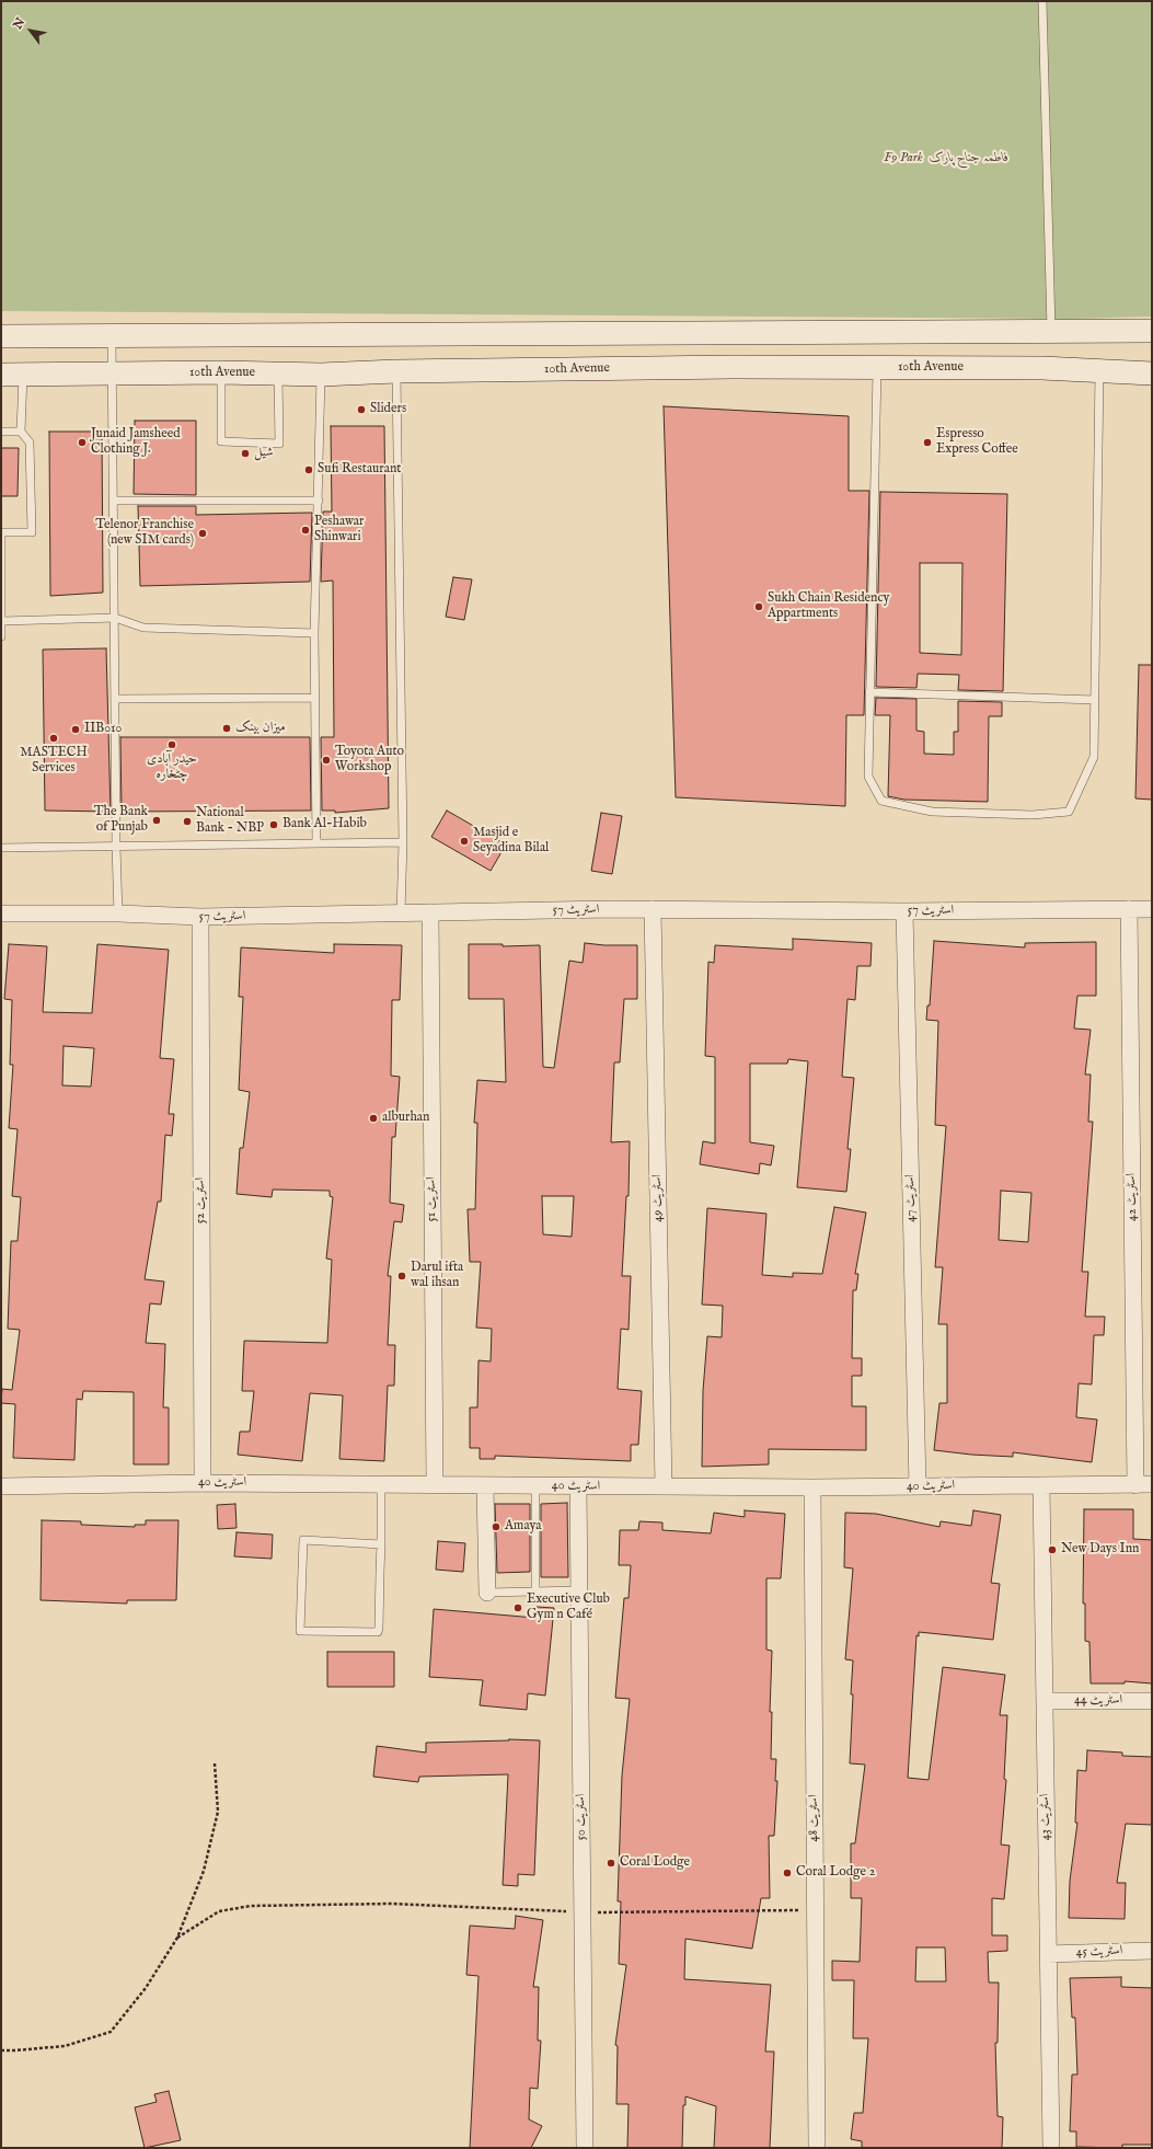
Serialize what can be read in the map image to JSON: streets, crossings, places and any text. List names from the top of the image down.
{
  "streets": {
    "main road": ["10th Avenue"],
    "street": [
      "اسٹریٹ 57",
      "اسٹریٹ 42",
      "اسٹریٹ 49",
      "اسٹریٹ 47",
      "اسٹریٹ 51",
      "اسٹریٹ 52",
      "اسٹریٹ 40",
      "اسٹریٹ 44",
      "اسٹریٹ 50",
      "اسٹریٹ 43",
      "اسٹریٹ 48",
      "اسٹریٹ 45"
    ]
  },
  "crossings": [
    ["اسٹریٹ 57", "اسٹریٹ 42"],
    ["اسٹریٹ 57", "اسٹریٹ 49"],
    ["اسٹریٹ 57", "اسٹریٹ 47"],
    ["اسٹریٹ 57", "اسٹریٹ 51"],
    ["اسٹریٹ 57", "اسٹریٹ 52"],
    ["اسٹریٹ 42", "اسٹریٹ 40"],
    ["اسٹریٹ 49", "اسٹریٹ 40"],
    ["اسٹریٹ 47", "اسٹریٹ 40"],
    ["اسٹریٹ 51", "اسٹریٹ 40"],
    ["اسٹریٹ 52", "اسٹریٹ 40"],
    ["اسٹریٹ 40", "اسٹریٹ 50"],
    ["اسٹریٹ 40", "اسٹریٹ 43"],
    ["اسٹریٹ 40", "اسٹریٹ 48"],
    ["اسٹریٹ 44", "اسٹریٹ 43"],
    ["اسٹریٹ 43", "اسٹریٹ 45"]
  ],
  "parks": ["F9 Park", "فاطمہ جناح پارک"],
  "places": [
    "Sliders",
    "Junaid Jamsheed Clothing J.",
    "Espresso Express Coffee",
    "شیل",
    "Sufi Restaurant",
    "Peshawar Shinwari",
    "Telenor Franchise (new SIM cards)",
    "Sukh Chain Residency Appartments",
    "میزان بینک",
    "IIB010",
    "MASTECH Services",
    "حیدر آبادی چٹخارہ",
    "Toyota Auto Workshop",
    "The Bank of Punjab",
    "National Bank - NBP",
    "Bank Al-Habib",
    "Masjid e Seyadina Bilal",
    "alburhan",
    "Darul ifta wal ihsan",
    "Amaya",
    "New Days Inn",
    "Executive Club Gym n Café",
    "Coral Lodge",
    "Coral Lodge 2"
  ],
  "north": "top left"
}
